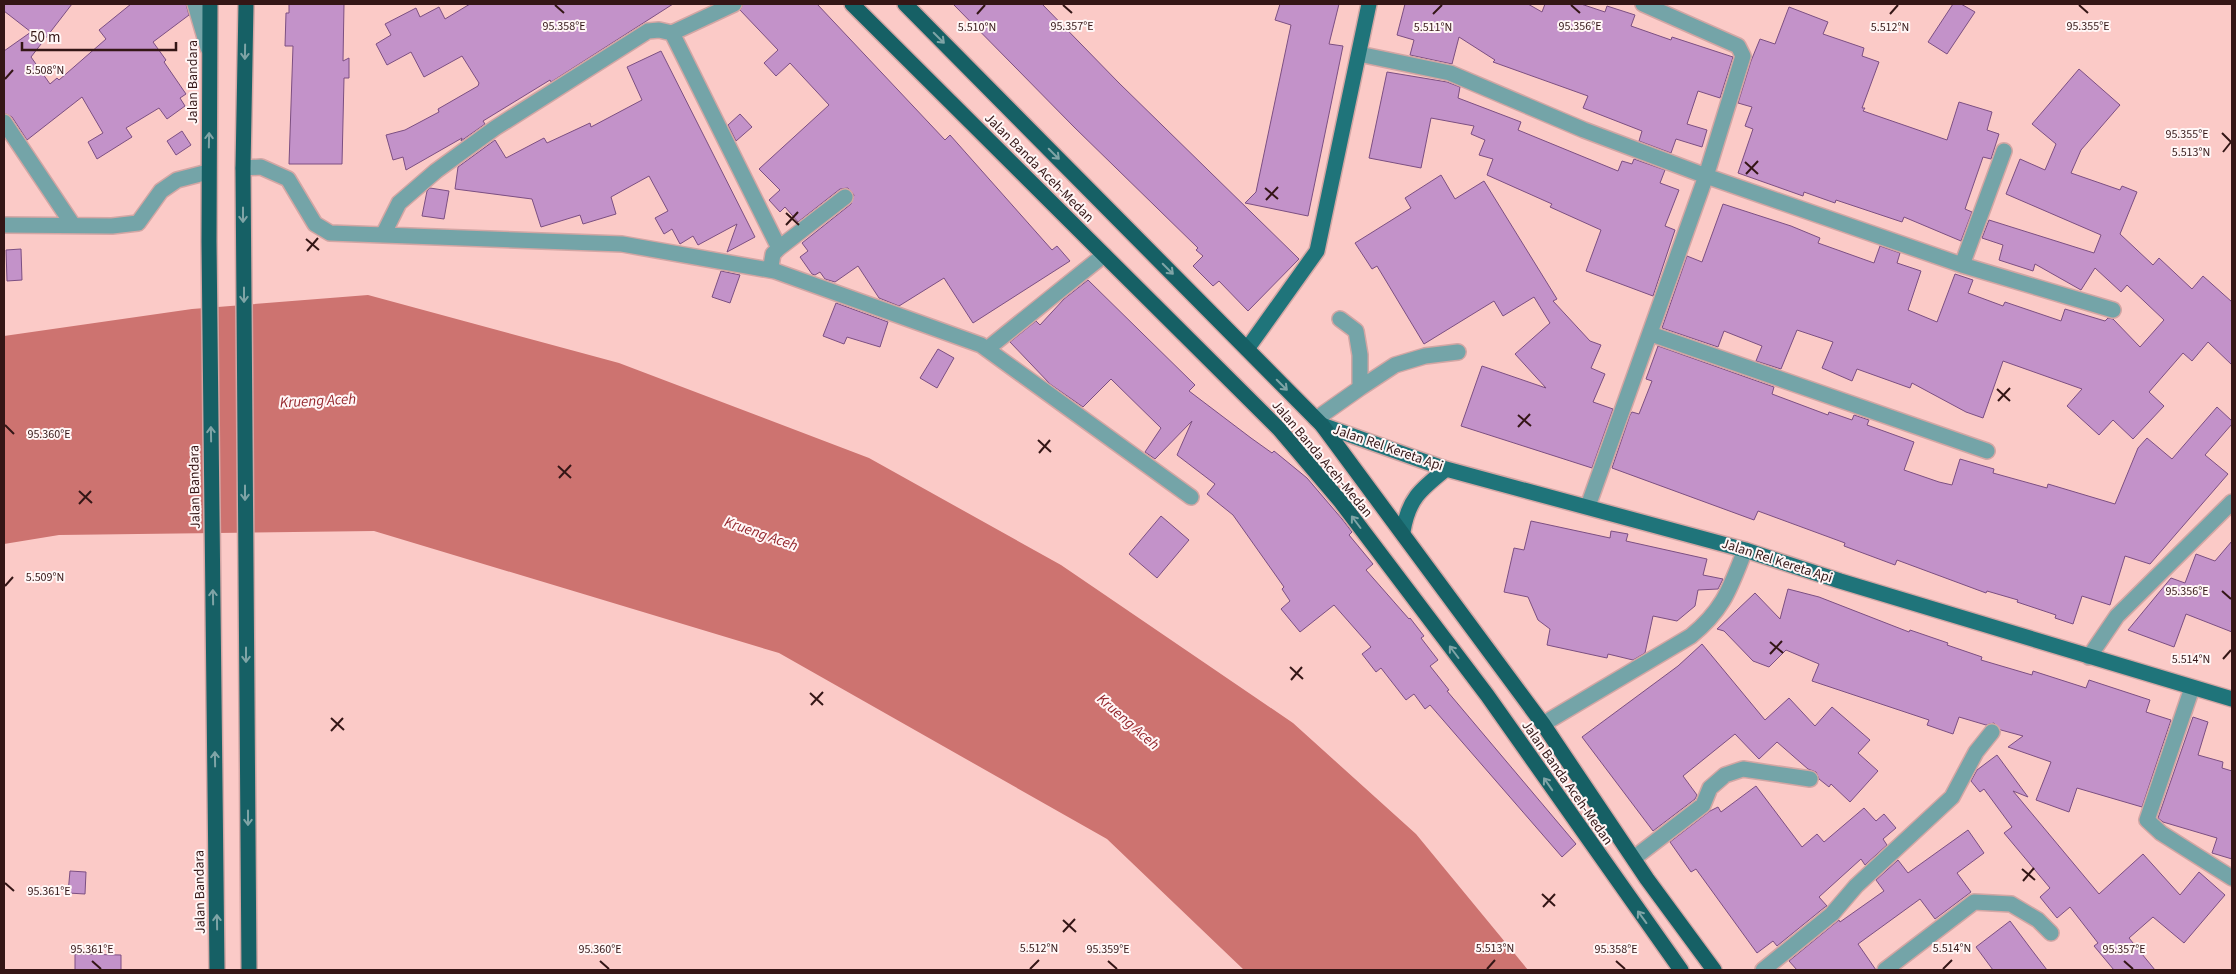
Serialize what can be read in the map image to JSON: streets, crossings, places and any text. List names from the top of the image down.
{
  "streets": {
    "highway": ["Jalan Bandara", "Jalan Banda Aceh-Medan"],
    "main road": ["Jalan Rel Kereta Api"]
  },
  "crossings": [
    ["Jalan Banda Aceh-Medan", "Jalan Rel Kereta Api"]
  ],
  "water": ["Krueng Aceh"],
  "scale_bar": "50 m",
  "coordinates": [
    "95.358°E",
    "95.357°E",
    "95.356°E",
    "95.355°E",
    "5.511°N",
    "5.512°N",
    "5.510°N",
    "5.508°N",
    "5.513°N",
    "95.360°E",
    "5.509°N",
    "5.514°N",
    "95.361°E",
    "95.359°E"
  ]
}
